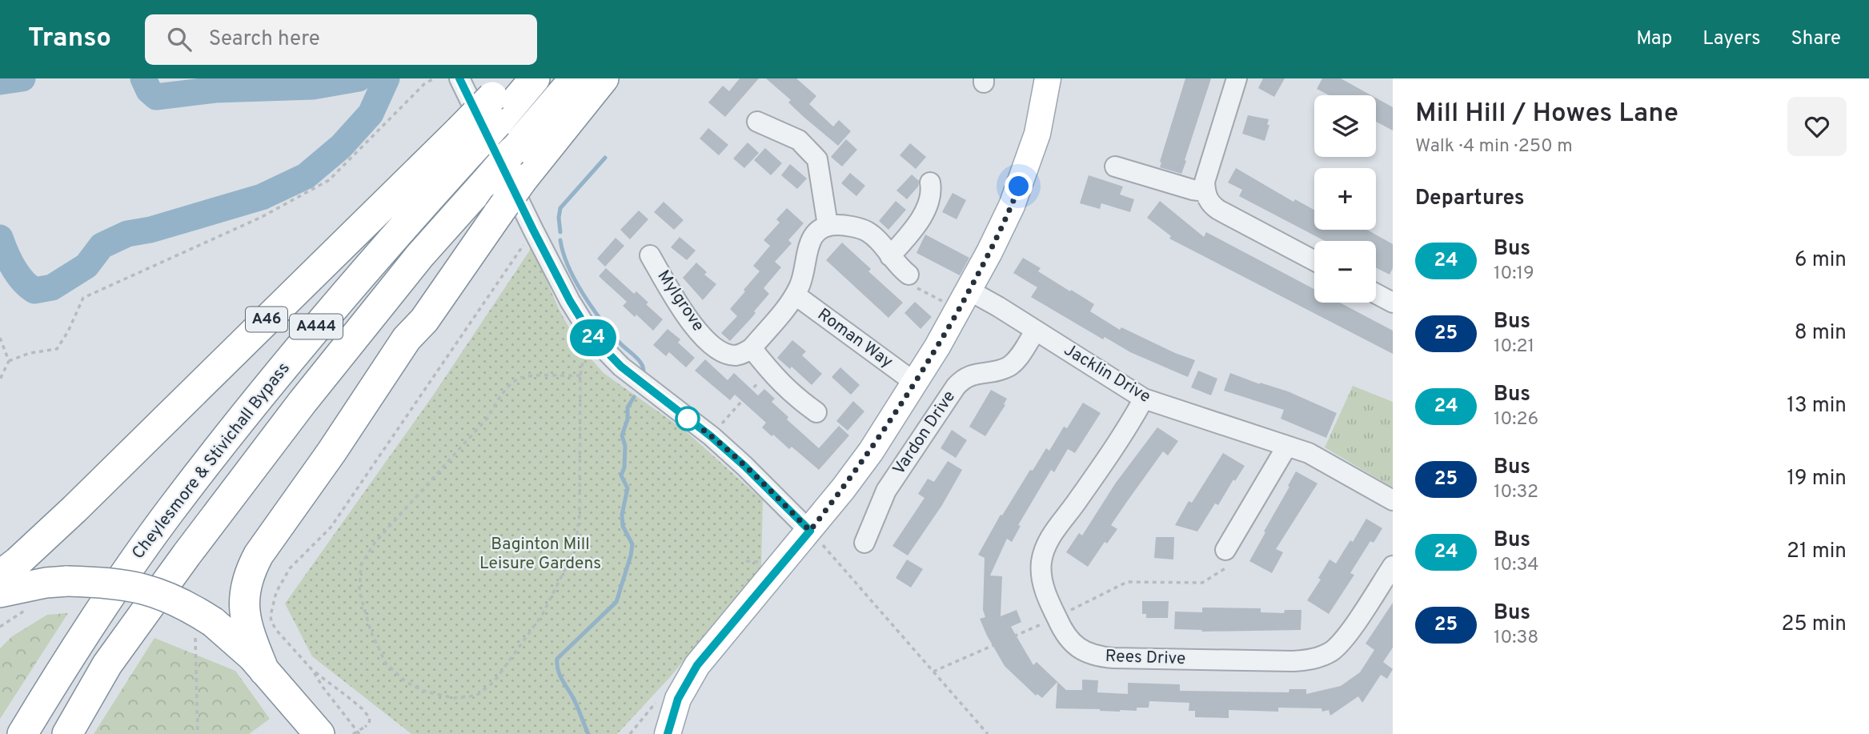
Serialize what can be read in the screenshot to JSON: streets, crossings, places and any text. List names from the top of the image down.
{
  "streets": {
    "highway": ["A46", "A444", "Cheylesmore & Stivichall Bypass"],
    "street": [
      "Mylgrove",
      "Roman Way",
      "Jacklin Drive",
      "Vardon Drive",
      "Rees Drive"
    ]
  },
  "crossings": [
    ["A46", "Cheylesmore & Stivichall Bypass"],
    ["Jacklin Drive", "Vardon Drive"],
    ["Jacklin Drive", "Rees Drive"]
  ],
  "parks": ["Baginton Mill Leisure Gardens"],
  "lines": ["bus line 24"],
  "page": {
    "header": "Transo",
    "search": "Search here",
    "nav": ["Map", "Layers", "Share"],
    "on_map": "24",
    "heading": [
      ["Mill Hill / Howes Lane", "Walk · 4 min · 250 m"],
      "Departures"
    ],
    "map_buttons": ["+", "−"],
    "list": [
      {
        "mark": "24",
        "name": "Bus",
        "note": "10:19",
        "value": "6 min"
      },
      {
        "mark": "25",
        "name": "Bus",
        "note": "10:21",
        "value": "8 min"
      },
      {
        "mark": "24",
        "name": "Bus",
        "note": "10:26",
        "value": "13 min"
      },
      {
        "mark": "25",
        "name": "Bus",
        "note": "10:32",
        "value": "19 min"
      },
      {
        "mark": "24",
        "name": "Bus",
        "note": "10:34",
        "value": "21 min"
      },
      {
        "mark": "25",
        "name": "Bus",
        "note": "10:38",
        "value": "25 min"
      }
    ]
  }
}
